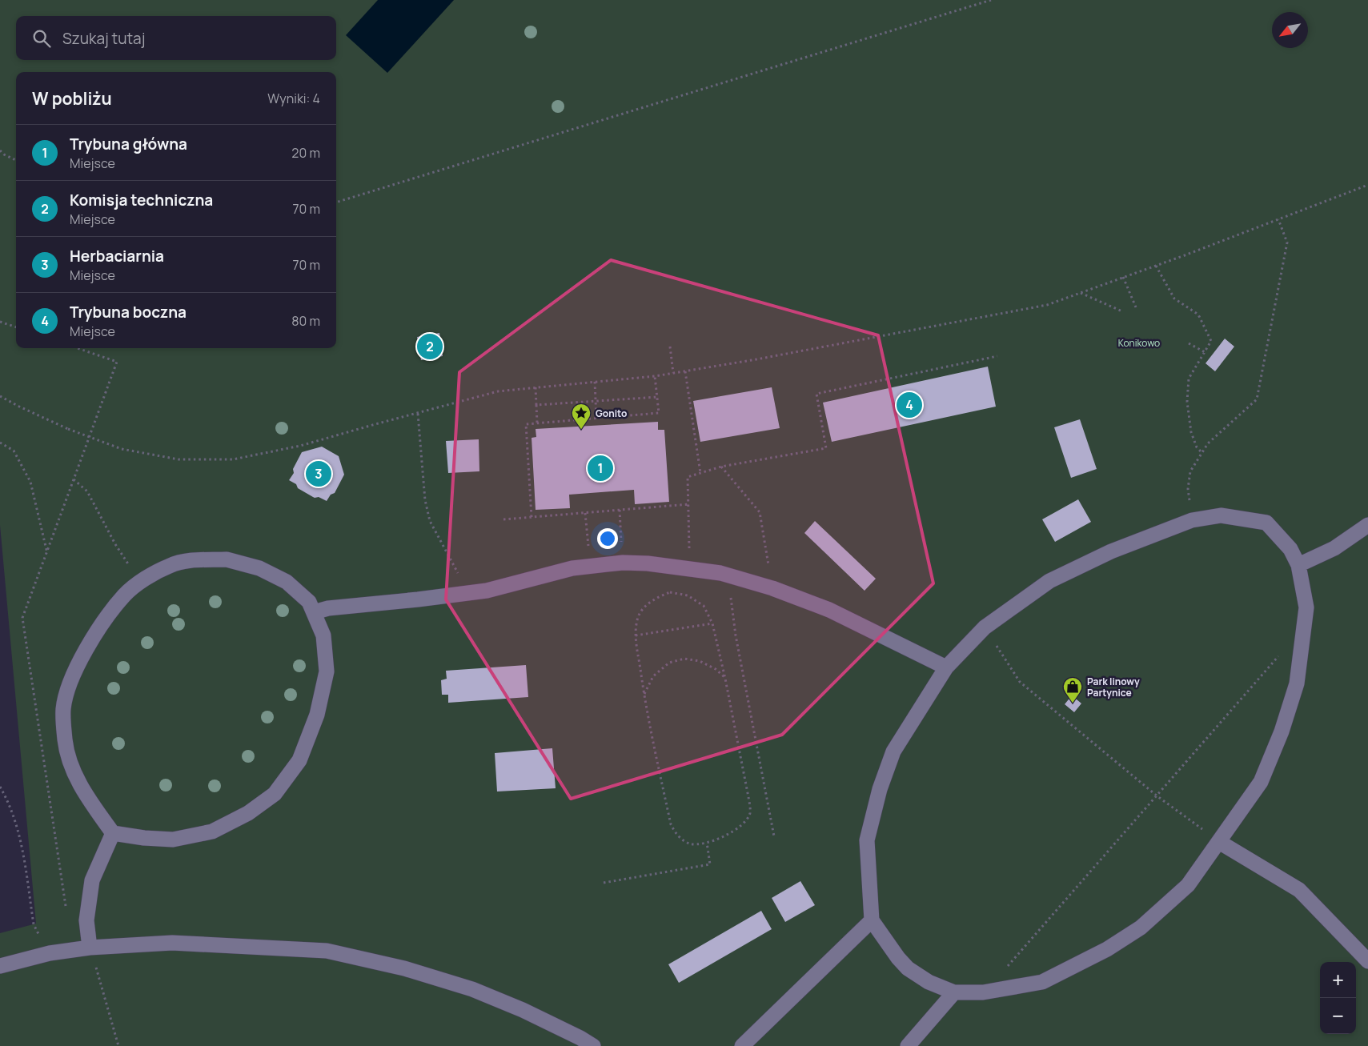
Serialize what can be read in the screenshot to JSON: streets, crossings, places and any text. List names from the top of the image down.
{
  "parks": ["Konikowo"],
  "places": {
    "place": ["Gonito"],
    "shop": ["Park linowy Partynice"]
  },
  "north": "bottom left",
  "page": {
    "search": "Szukaj tutaj",
    "heading": ["W pobliżu", "Wyniki: 4"],
    "list": [
      {
        "mark": "1",
        "name": "Trybuna główna",
        "note": "Miejsce",
        "value": "20 m"
      },
      {
        "mark": "2",
        "name": "Komisja techniczna",
        "note": "Miejsce",
        "value": "70 m"
      },
      {
        "mark": "3",
        "name": "Herbaciarnia",
        "note": "Miejsce",
        "value": "70 m"
      },
      {
        "mark": "4",
        "name": "Trybuna boczna",
        "note": "Miejsce",
        "value": "80 m"
      }
    ],
    "pins": [
      "2",
      "4",
      "1",
      "3"
    ],
    "map_buttons": ["+", "−"]
  }
}
